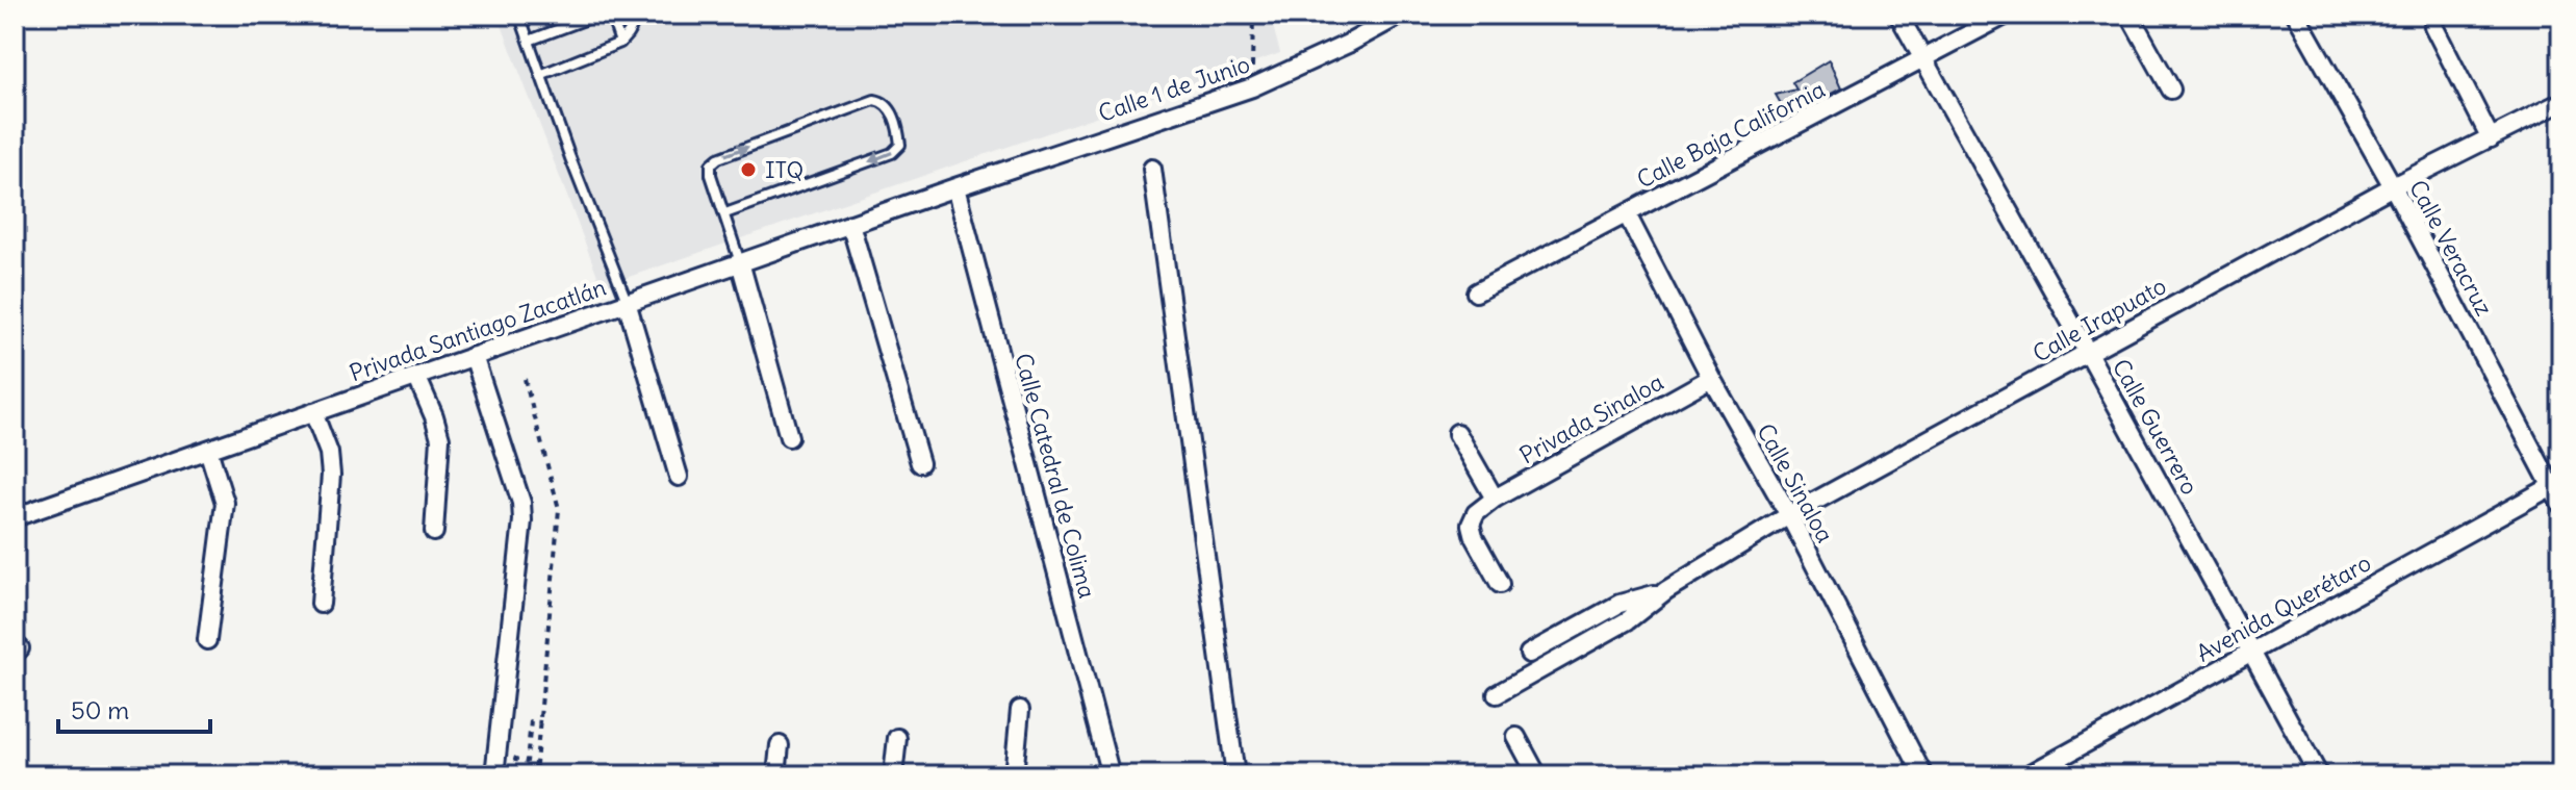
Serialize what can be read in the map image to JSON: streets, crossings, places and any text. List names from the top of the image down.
{
  "streets": {
    "street": [
      "Calle 1 de Junio",
      "Calle Baja California",
      "Calle Veracruz",
      "Calle Irapuato",
      "Privada Santiago Zacatlán",
      "Privada Sinaloa",
      "Calle Guerrero",
      "Calle Catedral de Colima",
      "Calle Sinaloa",
      "Avenida Querétaro"
    ]
  },
  "crossings": [
    ["Calle 1 de Junio", "Privada Santiago Zacatlán"],
    ["Calle 1 de Junio", "Calle Catedral de Colima"],
    ["Calle Baja California", "Calle Guerrero"],
    ["Calle Baja California", "Calle Sinaloa"],
    ["Calle Veracruz", "Calle Irapuato"],
    ["Calle Veracruz", "Avenida Querétaro"],
    ["Calle Irapuato", "Calle Guerrero"],
    ["Calle Irapuato", "Calle Sinaloa"],
    ["Privada Santiago Zacatlán", "Calle Catedral de Colima"],
    ["Privada Sinaloa", "Calle Sinaloa"],
    ["Calle Guerrero", "Avenida Querétaro"]
  ],
  "places": ["ITQ"],
  "scale_bar": "50 m"
}
